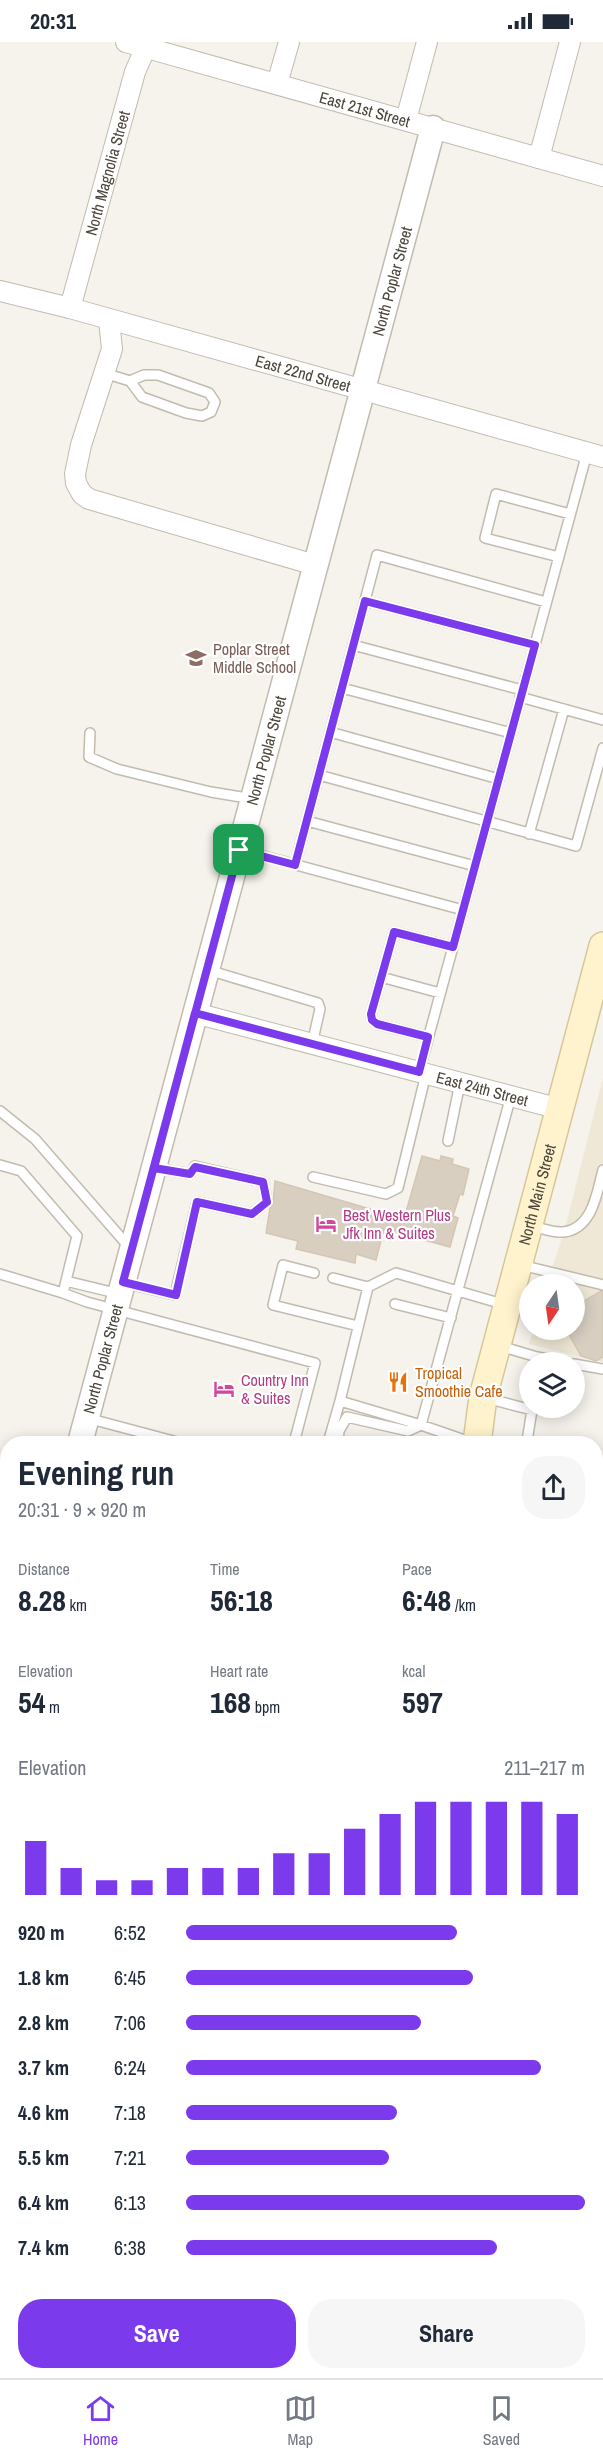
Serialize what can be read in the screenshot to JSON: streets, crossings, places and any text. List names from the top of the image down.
{
  "streets": {
    "main road": ["North Main Street"],
    "street": [
      "East 21st Street",
      "North Magnolia Street",
      "North Poplar Street",
      "East 22nd Street",
      "East 24th Street"
    ]
  },
  "crossings": [
    ["East 21st Street", "North Magnolia Street"],
    ["East 21st Street", "North Poplar Street"],
    ["North Magnolia Street", "East 22nd Street"],
    ["North Poplar Street", "East 22nd Street"],
    ["North Poplar Street", "East 24th Street"],
    ["East 24th Street", "North Main Street"]
  ],
  "places": {
    "school or university": ["Poplar Street Middle School"],
    "hotel": ["Best Western Plus Jfk Inn & Suites", "Country Inn & Suites"],
    "restaurant": ["Tropical Smoothie Cafe"]
  },
  "north": "bottom",
  "page": {
    "status": "20:31",
    "heading": ["Evening run", "20:31 · 9 × 920 m"],
    "stats": [
      ["Distance", "8.28 km"],
      ["Time", "56:18"],
      ["Pace", "6:48 /km"],
      ["Elevation", "54 m"],
      ["Heart rate", "168 bpm"],
      ["kcal", "597"]
    ],
    "chart": ["Elevation", "211–217 m"],
    "list": [
      {
        "name": "920 m",
        "note": "6:52"
      },
      {
        "name": "1.8 km",
        "note": "6:45"
      },
      {
        "name": "2.8 km",
        "note": "7:06"
      },
      {
        "name": "3.7 km",
        "note": "6:24"
      },
      {
        "name": "4.6 km",
        "note": "7:18"
      },
      {
        "name": "5.5 km",
        "note": "7:21"
      },
      {
        "name": "6.4 km",
        "note": "6:13"
      },
      {
        "name": "7.4 km",
        "note": "6:38"
      }
    ],
    "buttons": ["Save", "Share"],
    "tabs": ["Home", "Map", "Saved"]
  }
}
